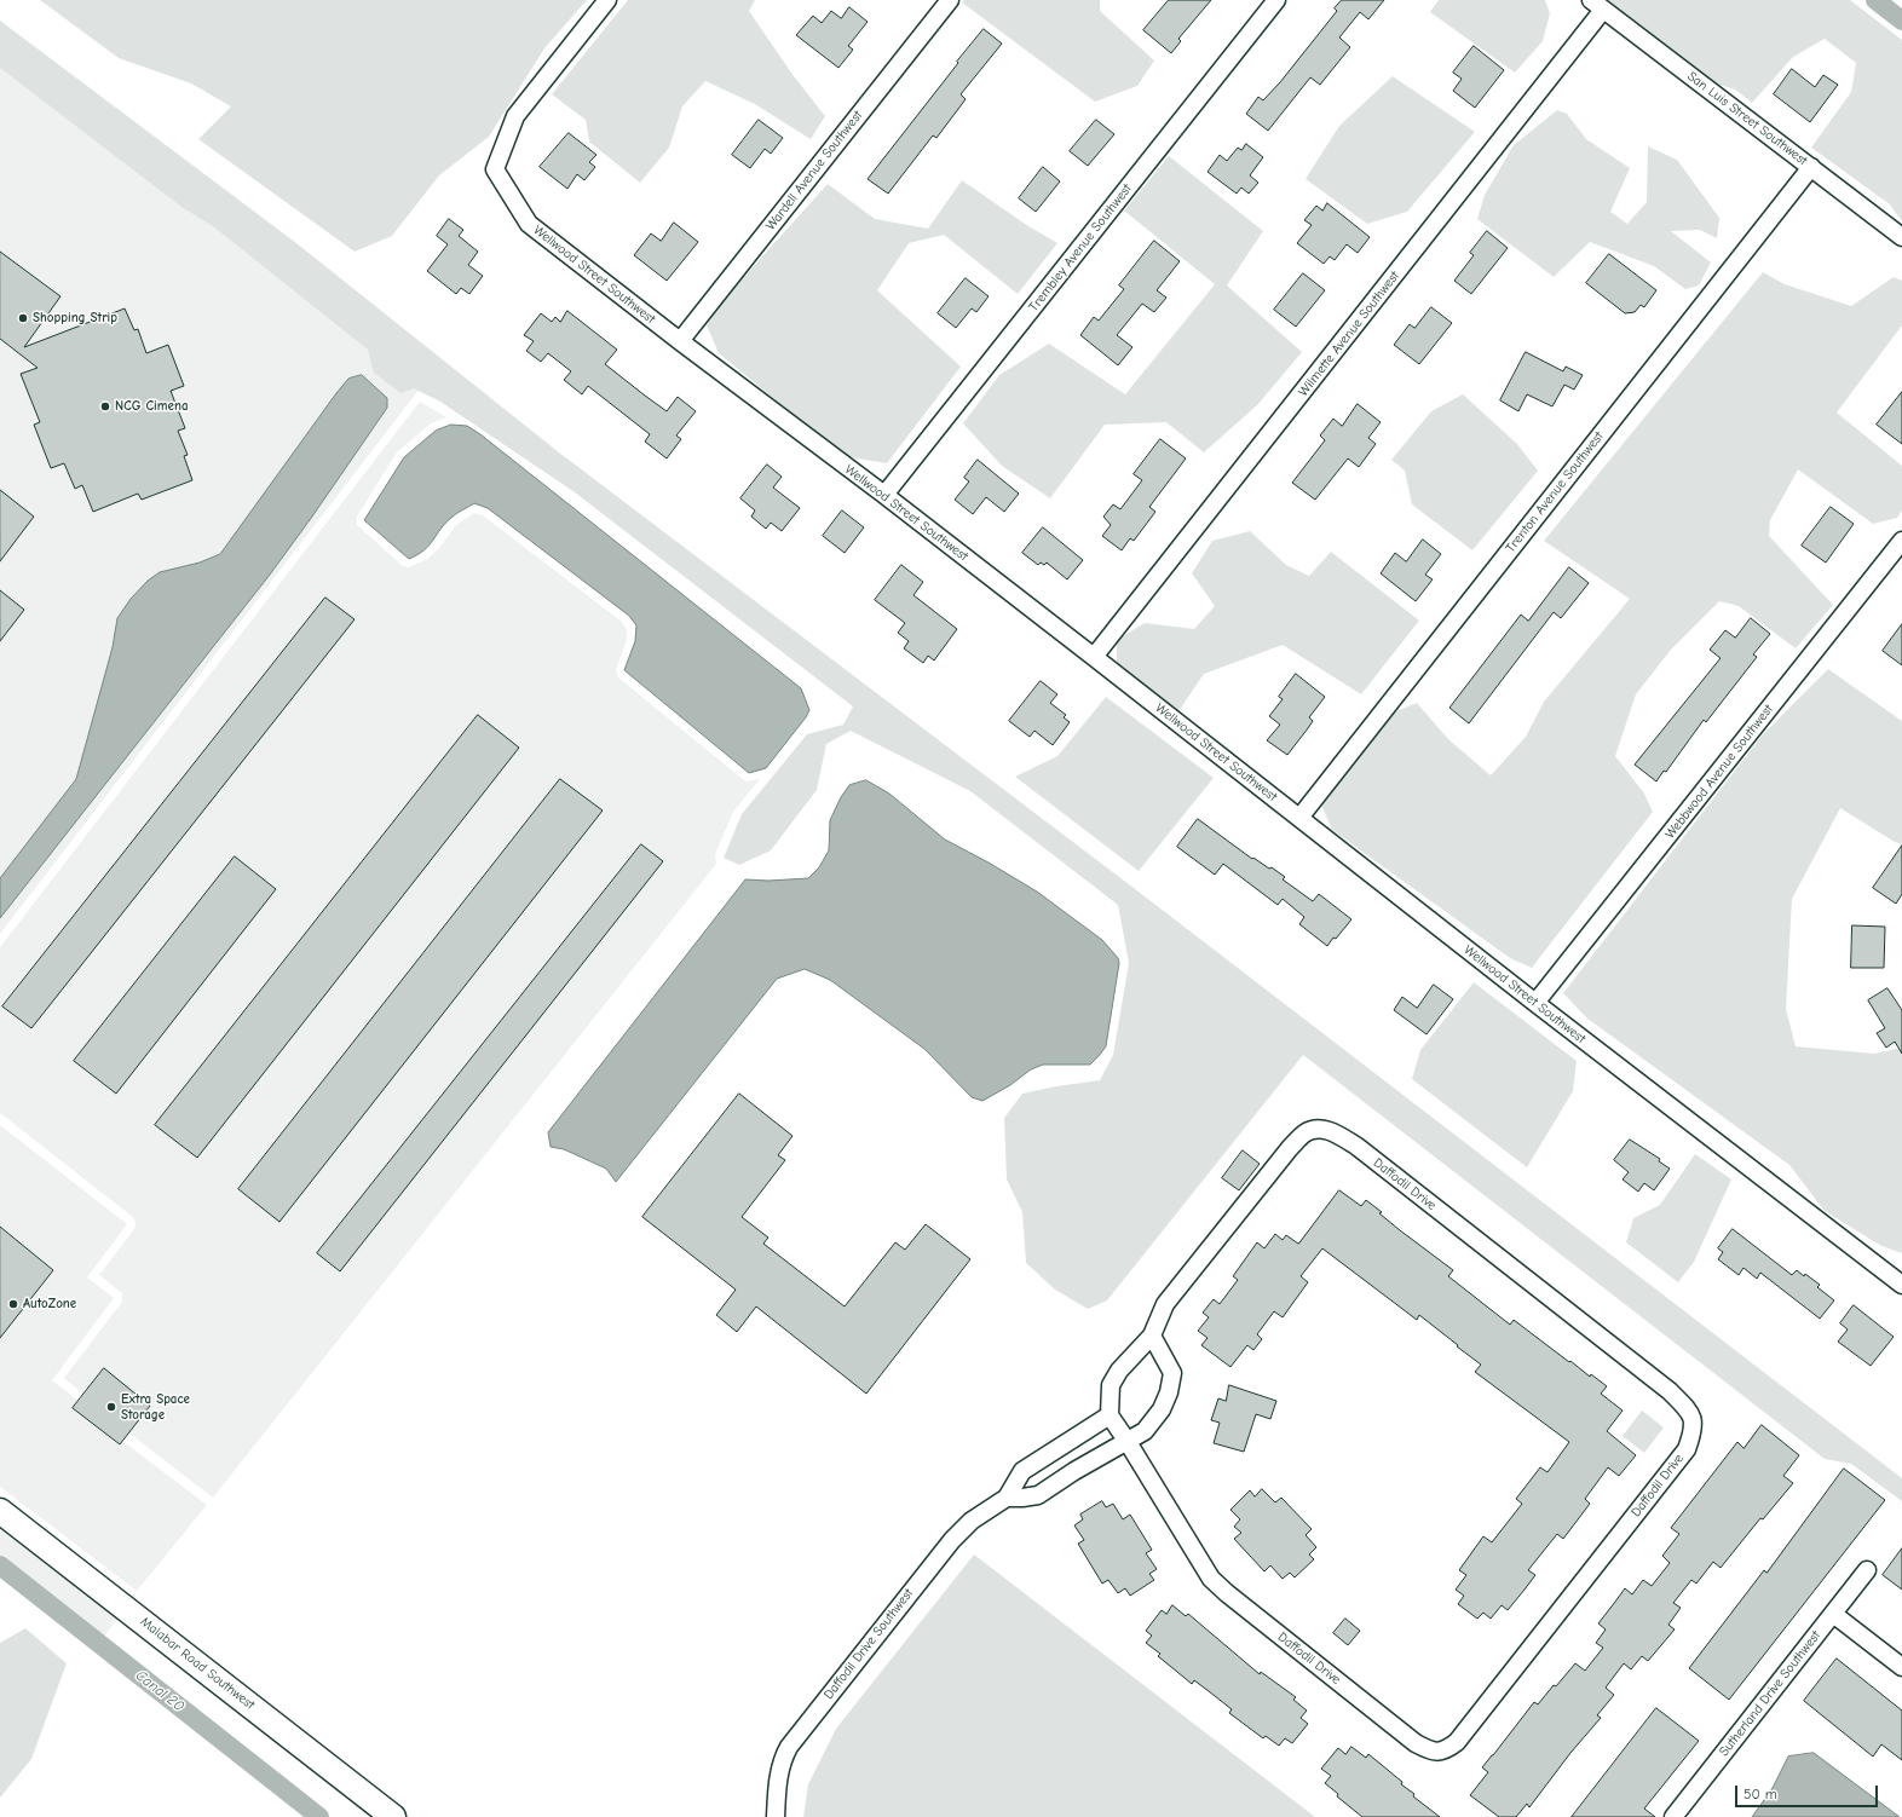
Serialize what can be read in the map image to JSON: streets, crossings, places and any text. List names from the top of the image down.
{
  "streets": {
    "main road": ["Malabar Road Southwest"],
    "street": [
      "San Luis Street Southwest",
      "Wardell Avenue Southwest",
      "Trembley Avenue Southwest",
      "Wellwood Street Southwest",
      "Wilmette Avenue Southwest",
      "Trenton Avenue Southwest",
      "Webbwood Avenue Southwest",
      "Daffodil Drive",
      "Daffodil Drive Southwest",
      "Sutherland Drive Southwest"
    ]
  },
  "crossings": [
    ["San Luis Street Southwest", "Wilmette Avenue Southwest"],
    ["San Luis Street Southwest", "Trenton Avenue Southwest"],
    ["Wardell Avenue Southwest", "Wellwood Street Southwest"],
    ["Trembley Avenue Southwest", "Wellwood Street Southwest"],
    ["Wellwood Street Southwest", "Wilmette Avenue Southwest"],
    ["Wellwood Street Southwest", "Trenton Avenue Southwest"],
    ["Wellwood Street Southwest", "Webbwood Avenue Southwest"],
    ["Daffodil Drive", "Daffodil Drive Southwest"]
  ],
  "water": ["Canal 20"],
  "places": [
    "Shopping Strip",
    "NCG Cimena",
    "AutoZone",
    "Extra Space Storage"
  ],
  "scale_bar": "50 m"
}
